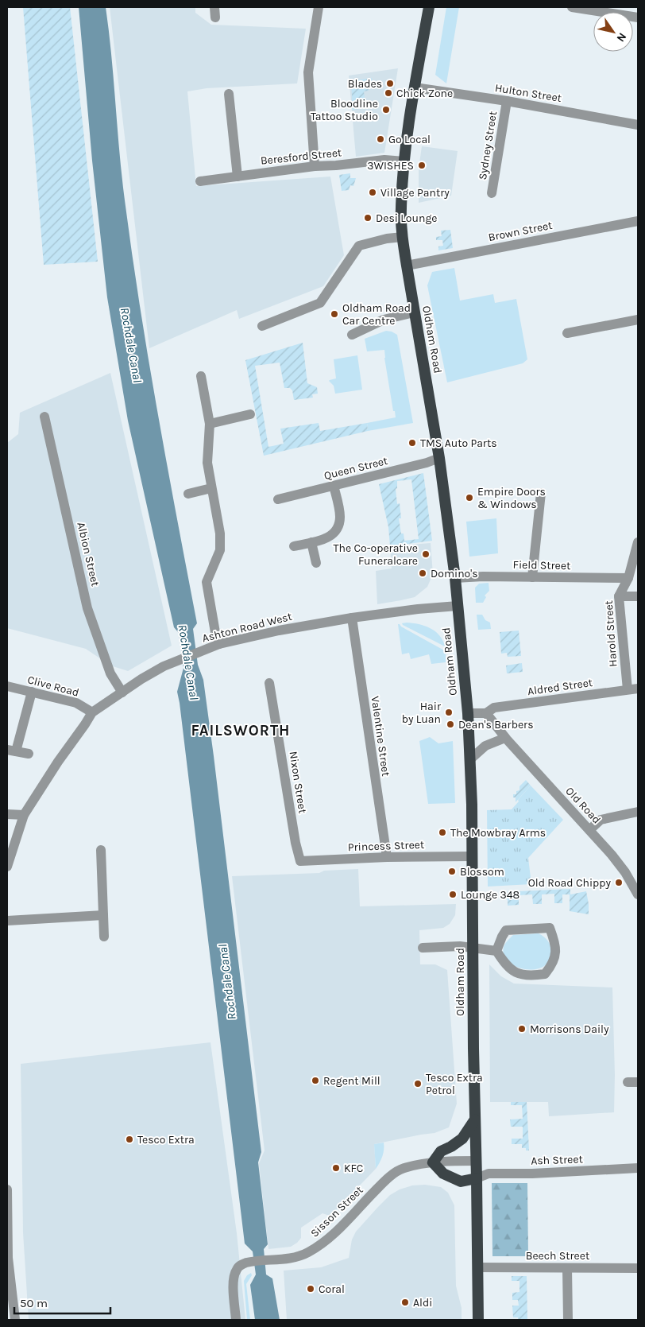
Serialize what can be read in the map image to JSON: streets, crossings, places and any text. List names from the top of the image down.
{
  "streets": {
    "highway": ["Oldham Road"],
    "street": [
      "Hulton Street",
      "Sydney Street",
      "Beresford Street",
      "Brown Street",
      "Queen Street",
      "Albion Street",
      "Field Street",
      "Ashton Road West",
      "Harold Street",
      "Clive Road",
      "Aldred Street",
      "Valentine Street",
      "Nixon Street",
      "Old Road",
      "Princess Street",
      "Ash Street",
      "Sisson Street",
      "Beech Street"
    ]
  },
  "crossings": [
    ["Hulton Street", "Sydney Street"],
    ["Hulton Street", "Oldham Road"],
    ["Beresford Street", "Oldham Road"],
    ["Brown Street", "Oldham Road"],
    ["Oldham Road", "Queen Street"],
    ["Oldham Road", "Field Street"],
    ["Oldham Road", "Ashton Road West"],
    ["Oldham Road", "Princess Street"],
    ["Oldham Road", "Ash Street"],
    ["Oldham Road", "Sisson Street"],
    ["Oldham Road", "Beech Street"],
    ["Albion Street", "Ashton Road West"],
    ["Field Street", "Harold Street"],
    ["Ashton Road West", "Clive Road"],
    ["Ashton Road West", "Valentine Street"],
    ["Harold Street", "Aldred Street"],
    ["Aldred Street", "Old Road"],
    ["Valentine Street", "Princess Street"],
    ["Nixon Street", "Princess Street"]
  ],
  "districts": ["FAILSWORTH"],
  "water": ["Rochdale Canal"],
  "places": [
    "Blades",
    "Chick Zone",
    "Bloodline Tattoo Studio",
    "Go Local",
    "3WISHES",
    "Village Pantry",
    "Desi Lounge",
    "Oldham Road Car Centre",
    "TMS Auto Parts",
    "Empire Doors & Windows",
    "The Co-operative Funeralcare",
    "Domino's",
    "Hair by Luan",
    "Dean's Barbers",
    "The Mowbray Arms",
    "Blossom",
    "Old Road Chippy",
    "Lounge 348",
    "Morrisons Daily",
    "Regent Mill",
    "Tesco Extra Petrol",
    "Tesco Extra",
    "KFC",
    "Coral",
    "Aldi"
  ],
  "scale_bar": "50 m",
  "north": "bottom right"
}
